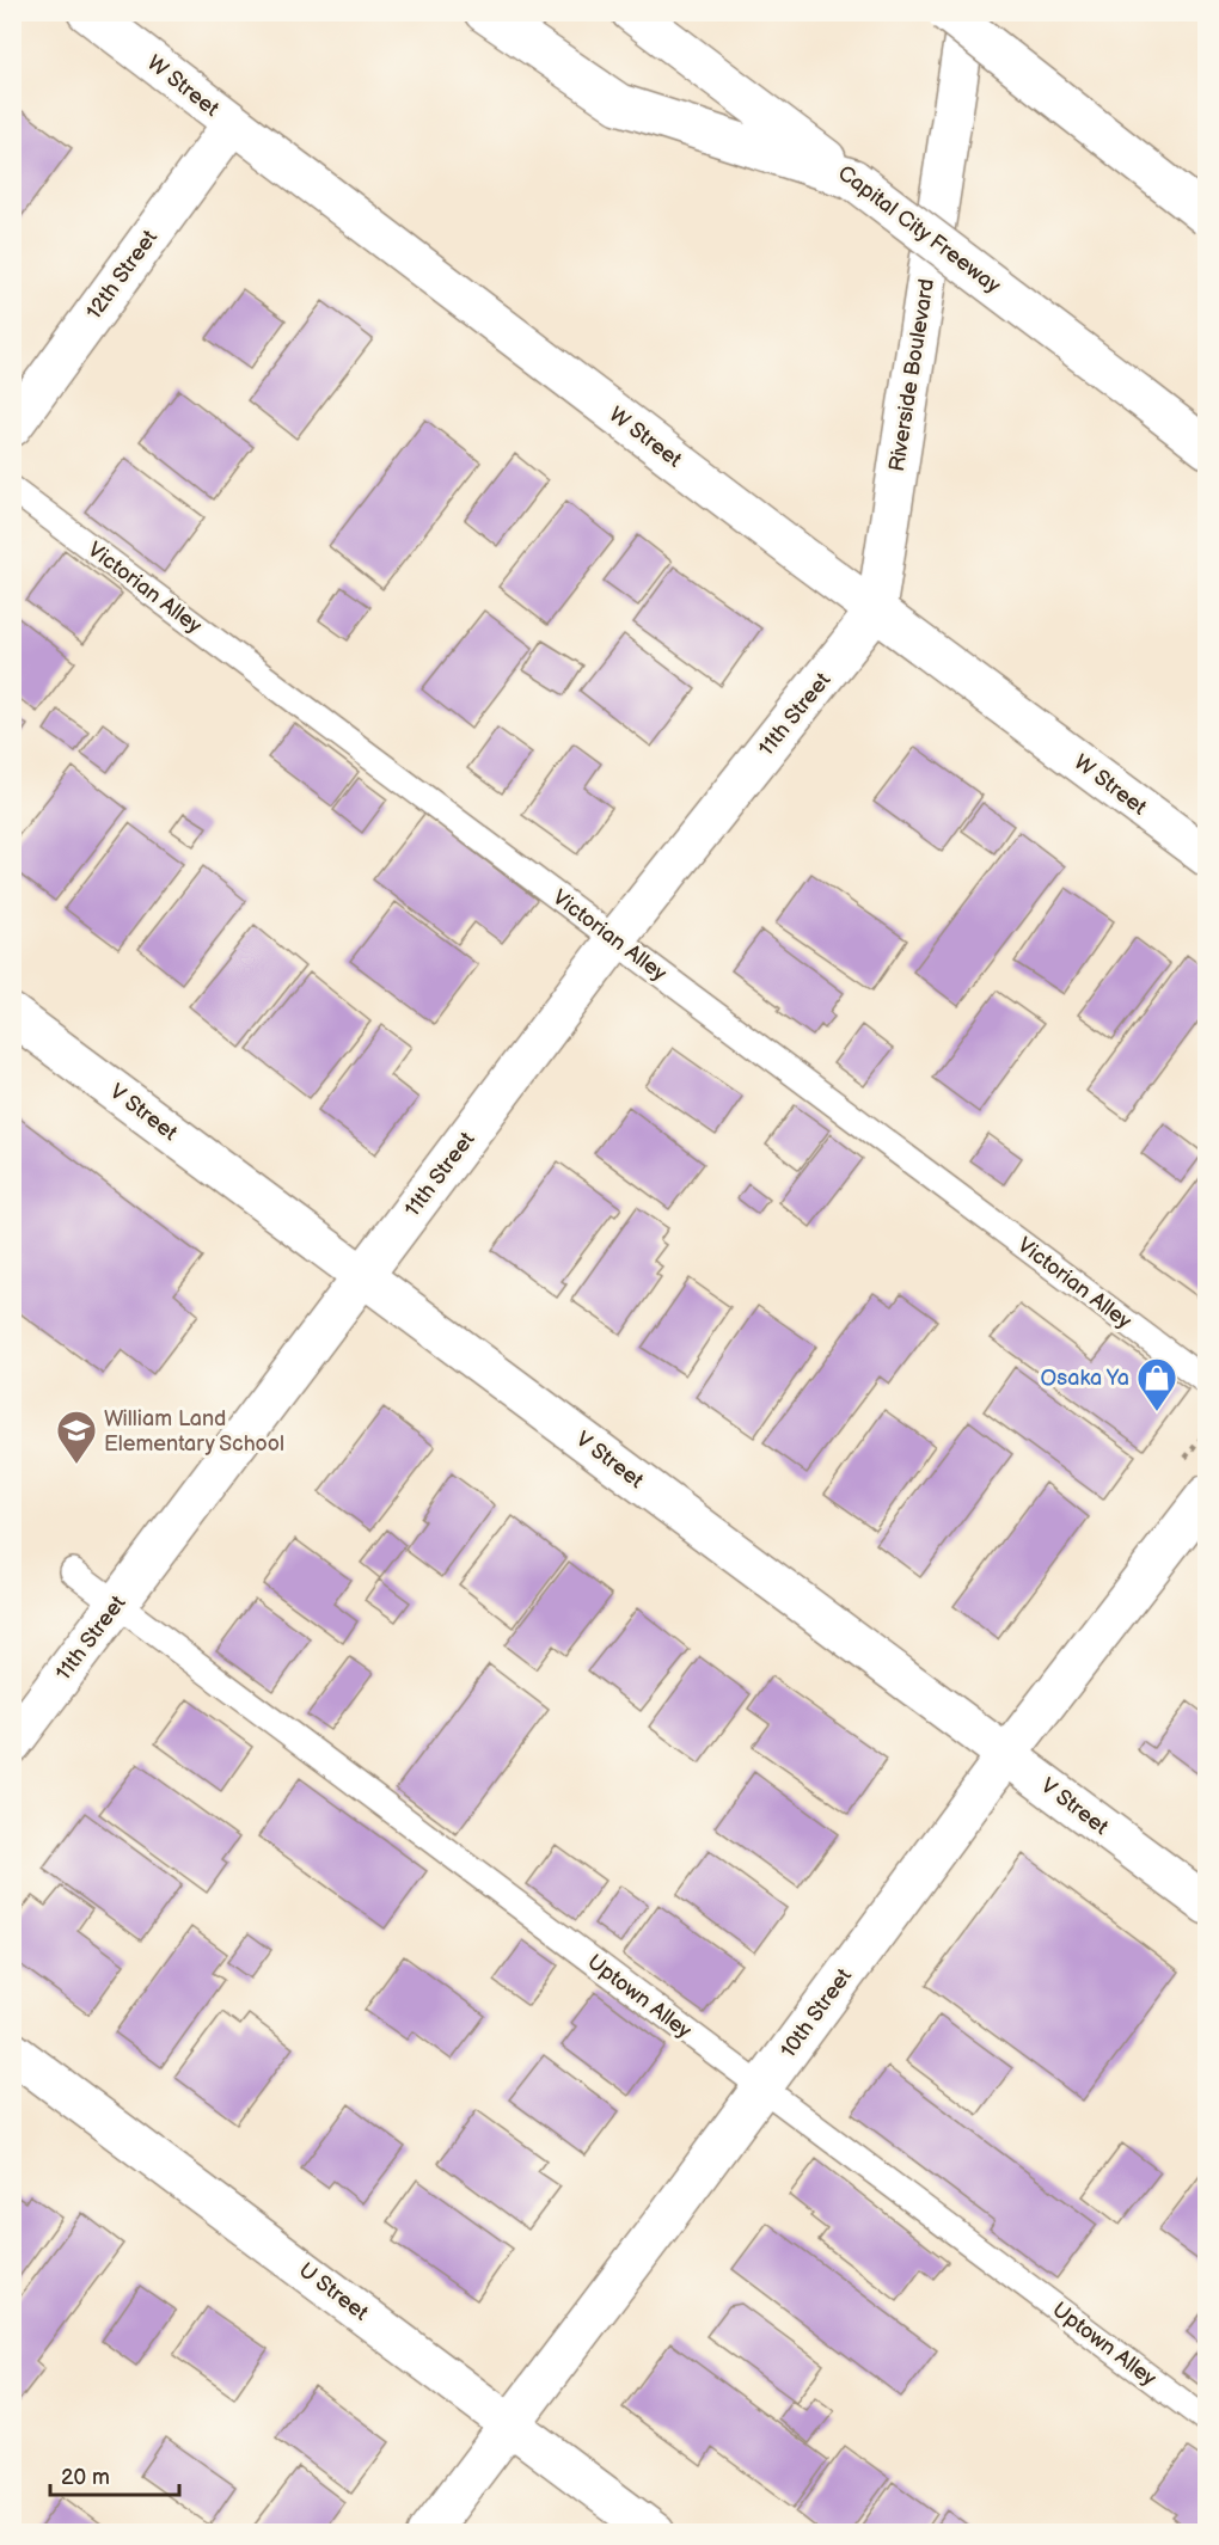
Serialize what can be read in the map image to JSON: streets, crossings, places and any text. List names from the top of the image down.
{
  "streets": {
    "main road": [
      "W Street",
      "Capital City Freeway",
      "12th Street",
      "Riverside Boulevard",
      "11th Street",
      "V Street",
      "10th Street",
      "U Street"
    ],
    "lane": ["Victorian Alley", "Uptown Alley"]
  },
  "crossings": [
    ["W Street", "12th Street"],
    ["W Street", "Riverside Boulevard"],
    ["W Street", "11th Street"],
    ["Riverside Boulevard", "11th Street"],
    ["Victorian Alley", "11th Street"],
    ["11th Street", "V Street"],
    ["11th Street", "Uptown Alley"],
    ["V Street", "10th Street"],
    ["Uptown Alley", "10th Street"],
    ["10th Street", "U Street"]
  ],
  "places": {
    "shop": ["Osaka Ya"],
    "school or university": ["William Land Elementary School"]
  },
  "scale_bar": "20 m"
}
